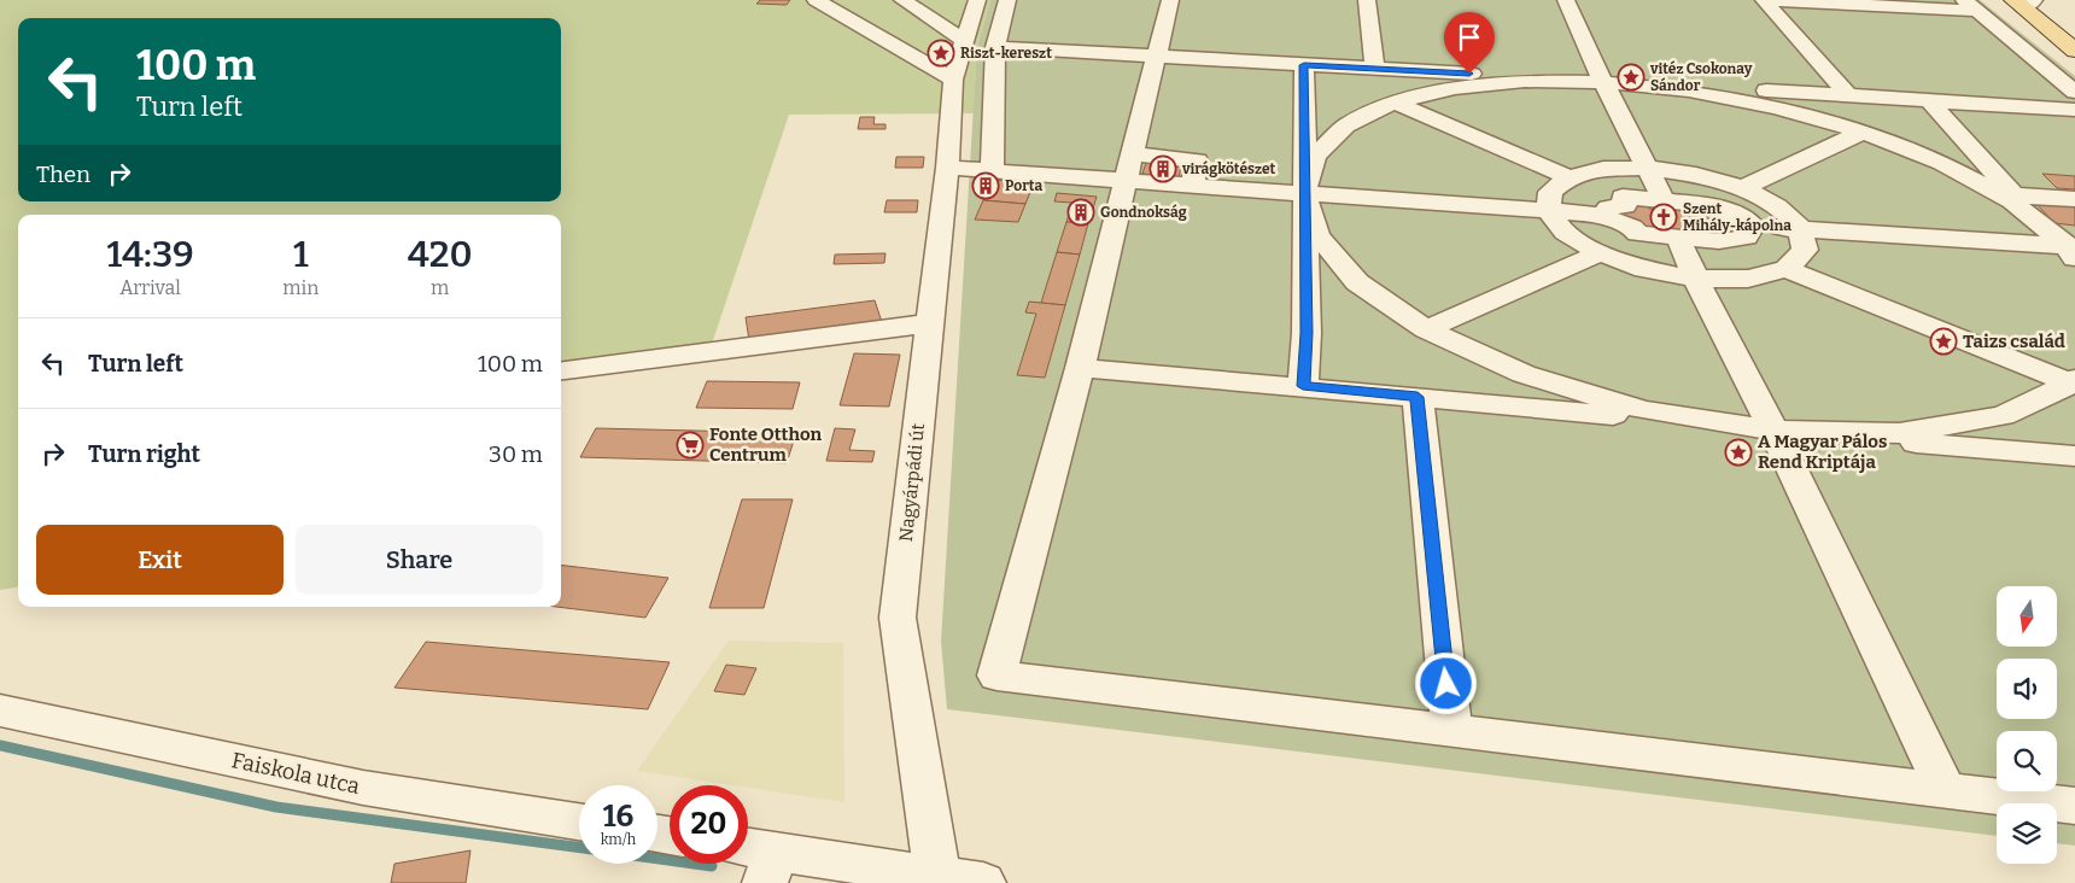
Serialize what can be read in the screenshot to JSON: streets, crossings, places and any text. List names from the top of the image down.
{
  "streets": {
    "street": ["Nagyárpádi út", "Faiskola utca"]
  },
  "places": {
    "place": [
      "Riszt-kereszt",
      "vitéz Csokonay Sándor",
      "Taizs család",
      "A Magyar Pálos Rend Kriptája"
    ],
    "building": ["virágkötészet", "Porta", "Gondnokság"],
    "church": ["Szent Mihály-kápolna"],
    "supermarket": ["Fonte Otthon Centrum"]
  },
  "north": "bottom",
  "page": {
    "turn": ["100 m", "Turn left"],
    "then": "Then",
    "eta": [
      "14:39",
      "Arrival",
      "1",
      "min",
      "420",
      "m"
    ],
    "list": [
      {
        "name": "Turn left",
        "value": "100 m"
      },
      {
        "name": "Turn right",
        "value": "30 m"
      }
    ],
    "buttons": ["Exit", "Share"],
    "speed": "16 km/h",
    "limit": "20"
  }
}
